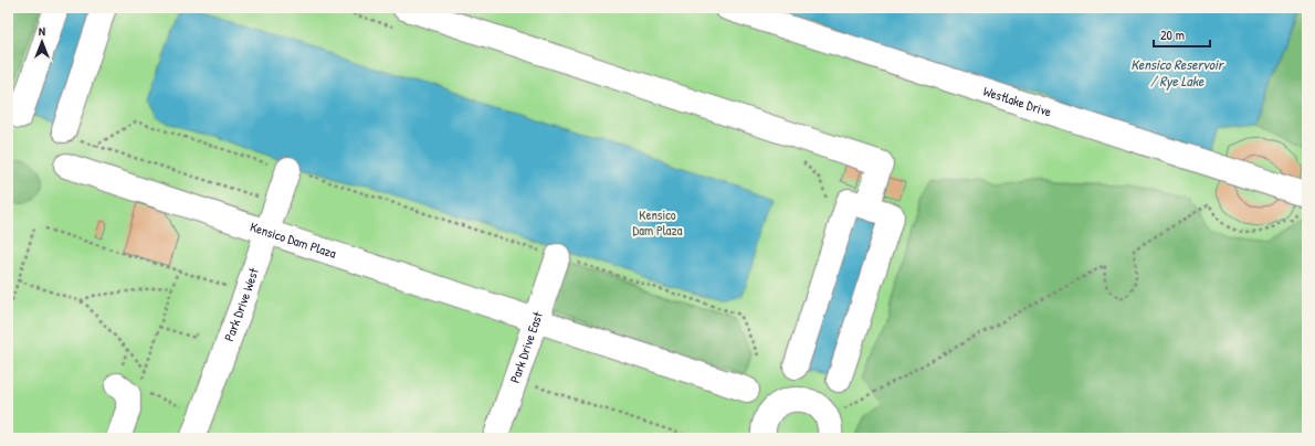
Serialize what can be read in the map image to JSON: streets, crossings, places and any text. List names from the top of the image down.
{
  "streets": {
    "street": [
      "Westlake Drive",
      "Kensico Dam Plaza",
      "Park Drive West",
      "Park Drive East"
    ]
  },
  "crossings": [
    ["Kensico Dam Plaza", "Park Drive West"],
    ["Kensico Dam Plaza", "Park Drive East"]
  ],
  "water": ["Kensico Reservoir / Rye Lake"],
  "parks": ["Kensico Dam Plaza"],
  "scale_bar": "20 m",
  "north": "top"
}
